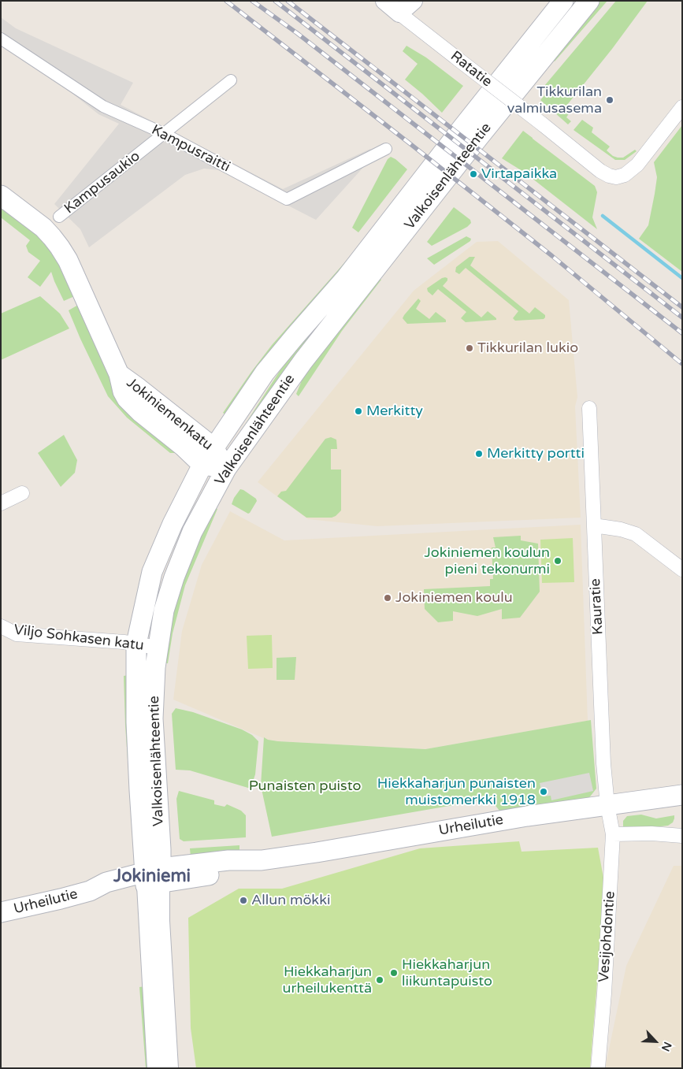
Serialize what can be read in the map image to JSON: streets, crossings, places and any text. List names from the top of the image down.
{
  "streets": {
    "main road": ["Valkoisenlähteentie", "Jokiniemenkatu", "Urheilutie"],
    "street": [
      "Ratatie",
      "Kampusraitti",
      "Kampusaukio",
      "Kauratie",
      "Viljo Sohkasen katu",
      "Vesijohdontie"
    ]
  },
  "crossings": [
    ["Kampusraitti", "Kampusaukio"],
    ["Valkoisenlähteentie", "Jokiniemenkatu"],
    ["Valkoisenlähteentie", "Viljo Sohkasen katu"],
    ["Valkoisenlähteentie", "Urheilutie"],
    ["Kauratie", "Urheilutie"],
    ["Kauratie", "Vesijohdontie"],
    ["Urheilutie", "Vesijohdontie"]
  ],
  "districts": ["Jokiniemi"],
  "parks": ["Punaisten puisto"],
  "places": [
    "Tikkurilan valmiusasema",
    "Virtapaikka",
    "Tikkurilan lukio",
    "Merkitty",
    "Merkitty portti",
    "Jokiniemen koulun pieni tekonurmi",
    "Jokiniemen koulu",
    "Hiekkaharjun punaisten muistomerkki 1918",
    "Allun mökki",
    "Hiekkaharjun liikuntapuisto",
    "Hiekkaharjun urheilukenttä"
  ],
  "north": "bottom right"
}
